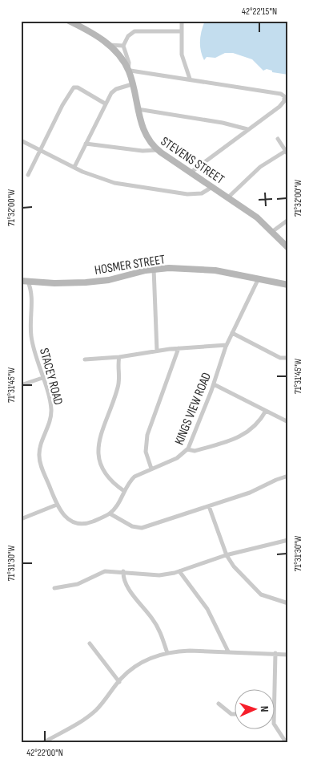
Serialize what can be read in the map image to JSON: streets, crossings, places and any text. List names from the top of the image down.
{
  "streets": {
    "street": [
      "STEVENS STREET",
      "HOSMER STREET",
      "STACEY ROAD",
      "KINGS VIEW ROAD"
    ]
  },
  "crossings": [
    ["HOSMER STREET", "STACEY ROAD"],
    ["HOSMER STREET", "KINGS VIEW ROAD"],
    ["STACEY ROAD", "KINGS VIEW ROAD"]
  ],
  "north": "right",
  "coordinates": [
    "42°22'15\"N",
    "71°32'00\"W",
    "71°31'45\"W",
    "71°31'30\"W",
    "42°22'00\"N"
  ]
}
